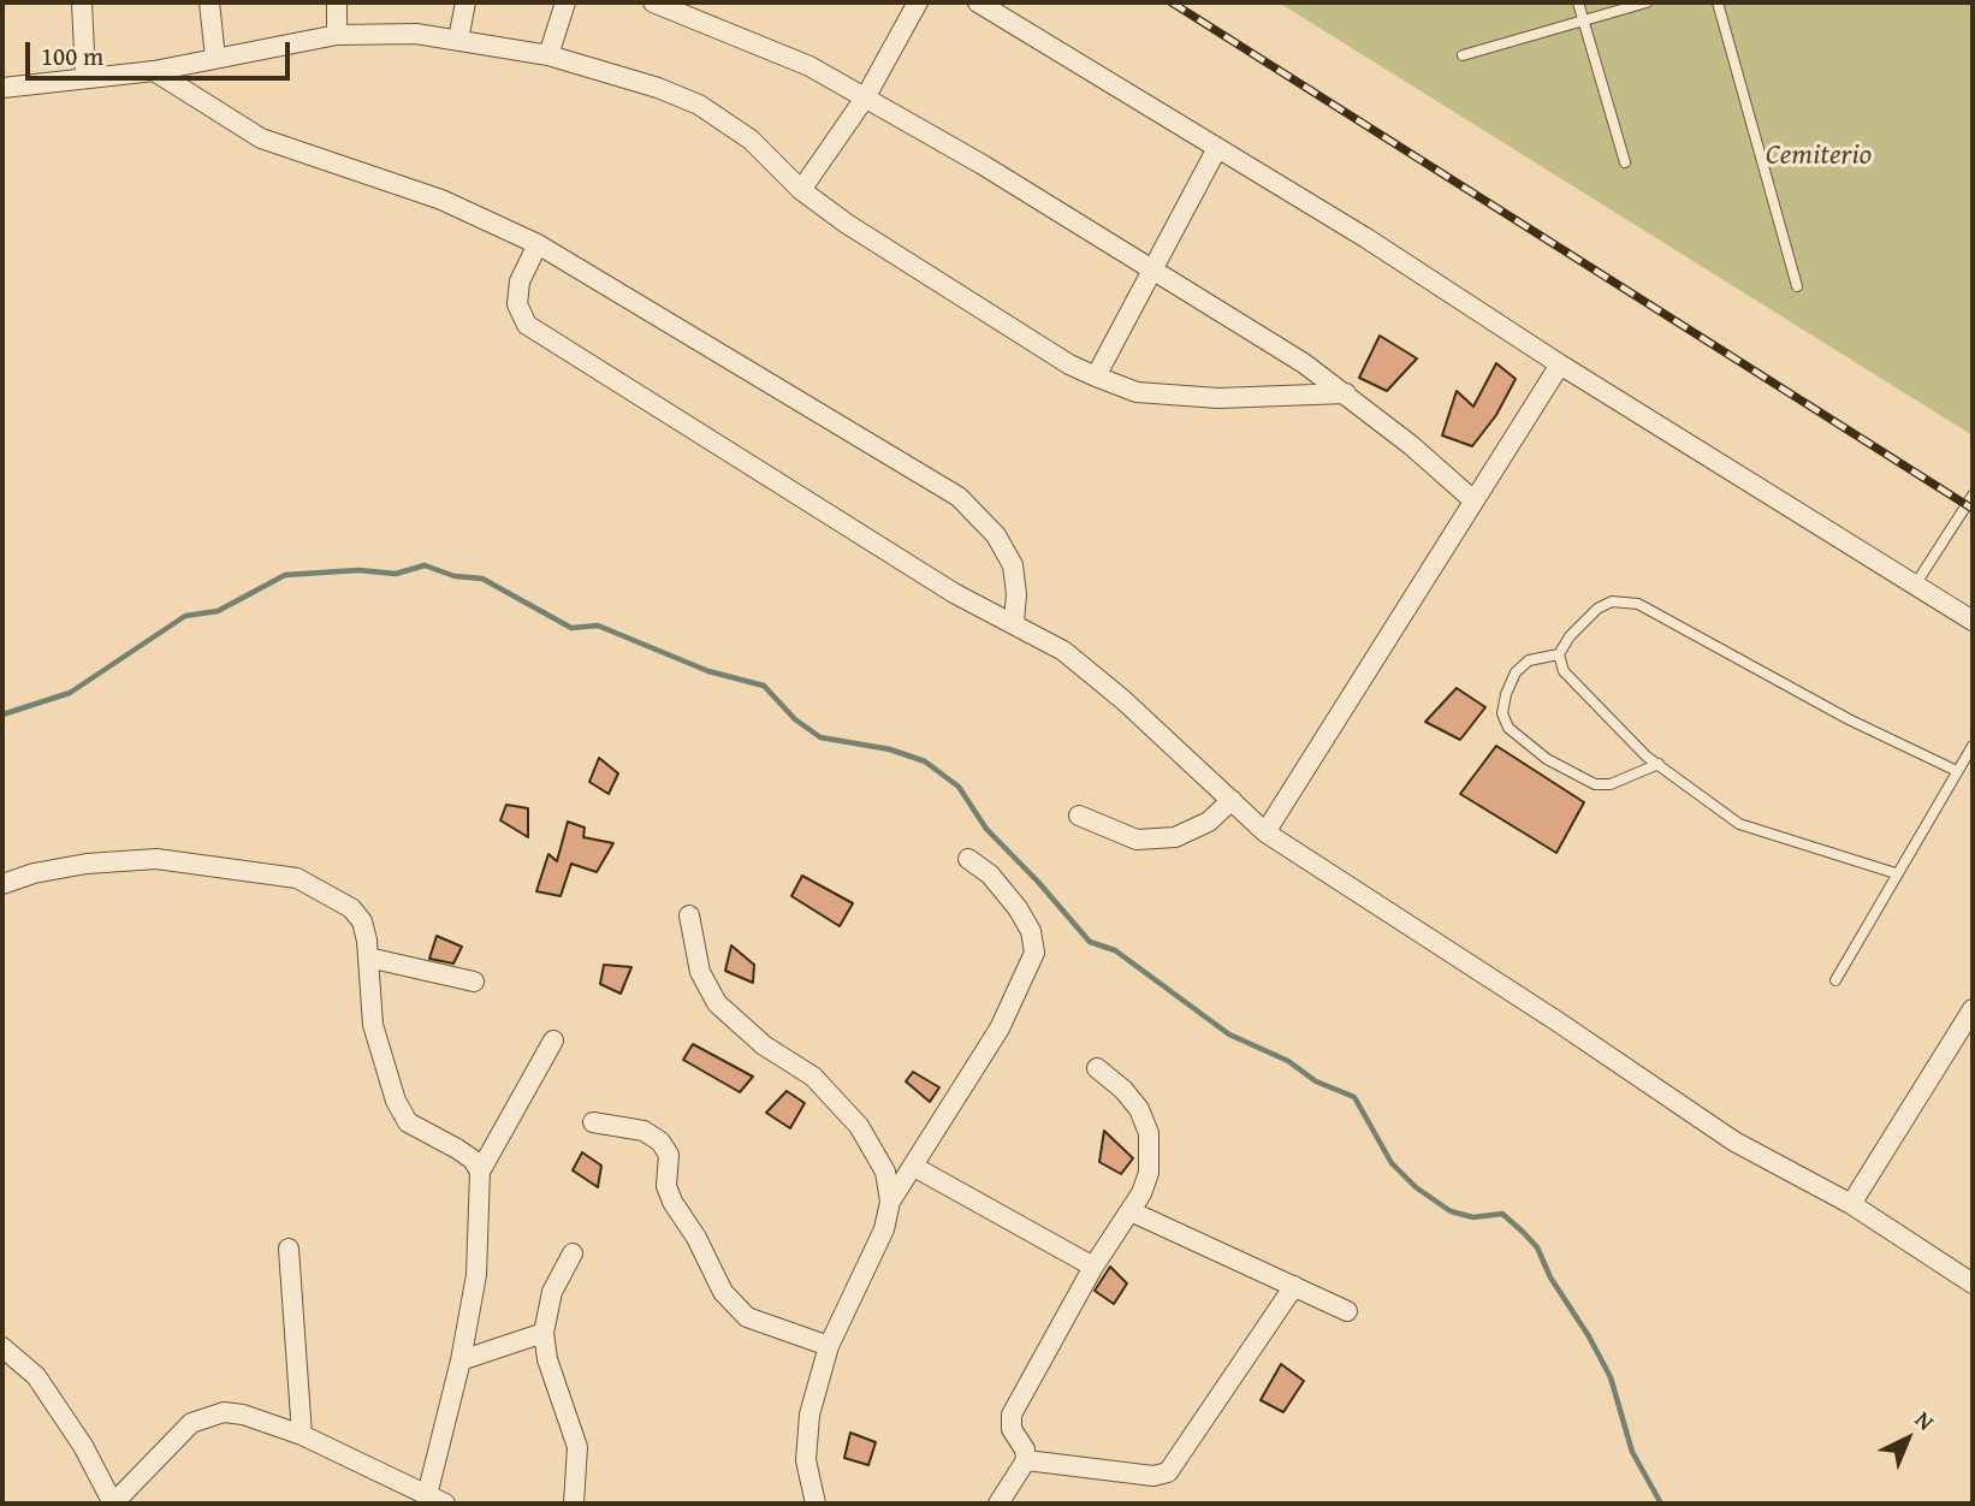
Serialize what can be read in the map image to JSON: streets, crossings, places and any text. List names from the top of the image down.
{
  "parks": ["Cemiterio"],
  "scale_bar": "100 m",
  "north": "top right"
}
